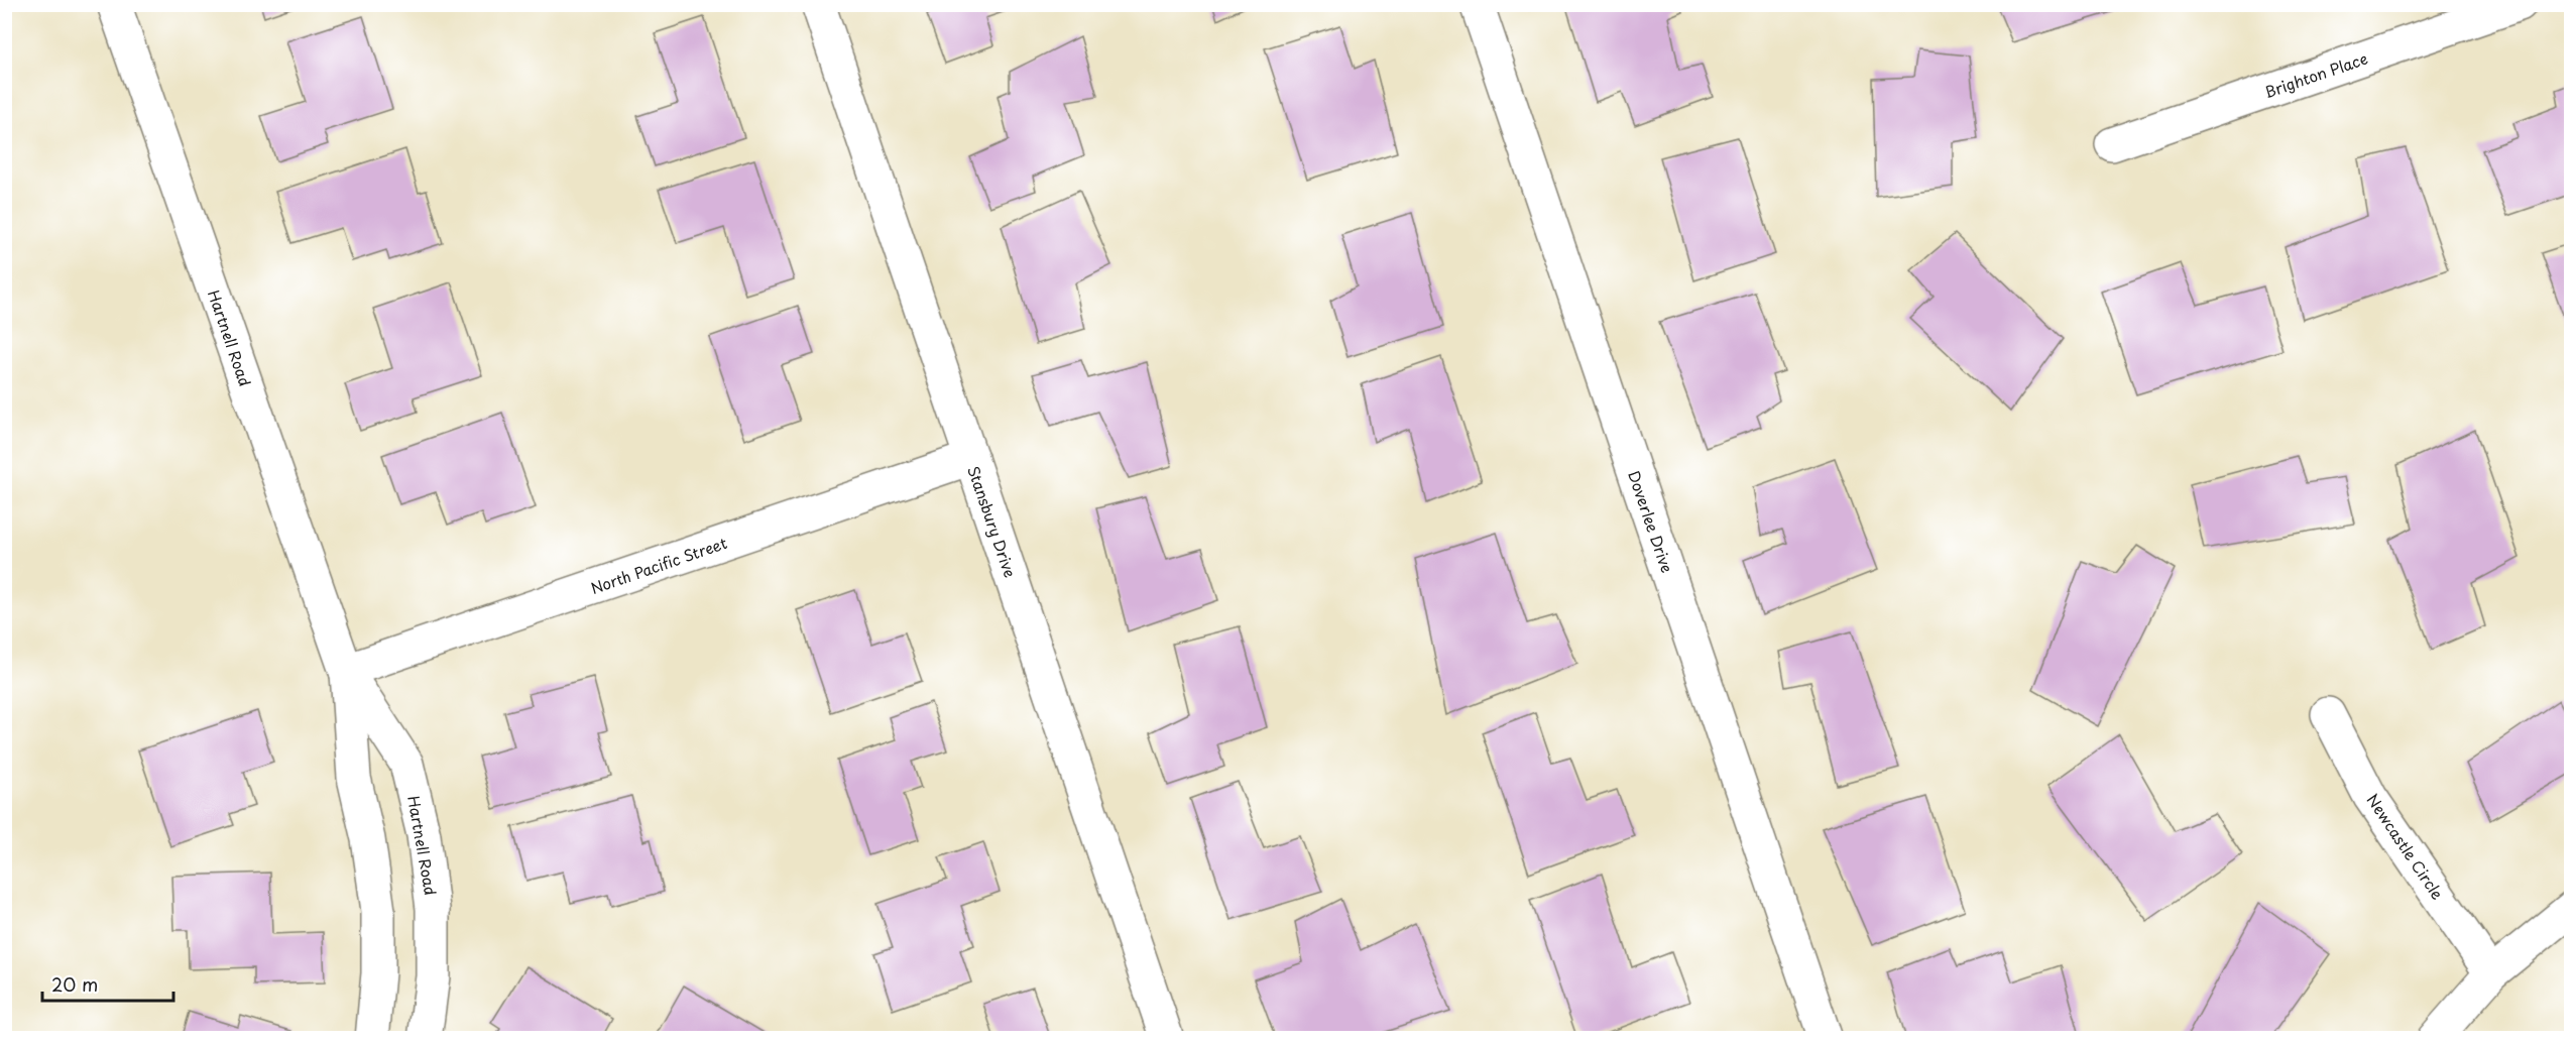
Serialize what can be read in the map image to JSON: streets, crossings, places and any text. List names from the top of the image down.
{
  "streets": {
    "street": [
      "Brighton Place",
      "Hartnell Road",
      "Stansbury Drive",
      "Doverlee Drive",
      "North Pacific Street",
      "Newcastle Circle"
    ]
  },
  "crossings": [
    ["Hartnell Road", "North Pacific Street"],
    ["Stansbury Drive", "North Pacific Street"]
  ],
  "scale_bar": "20 m"
}
